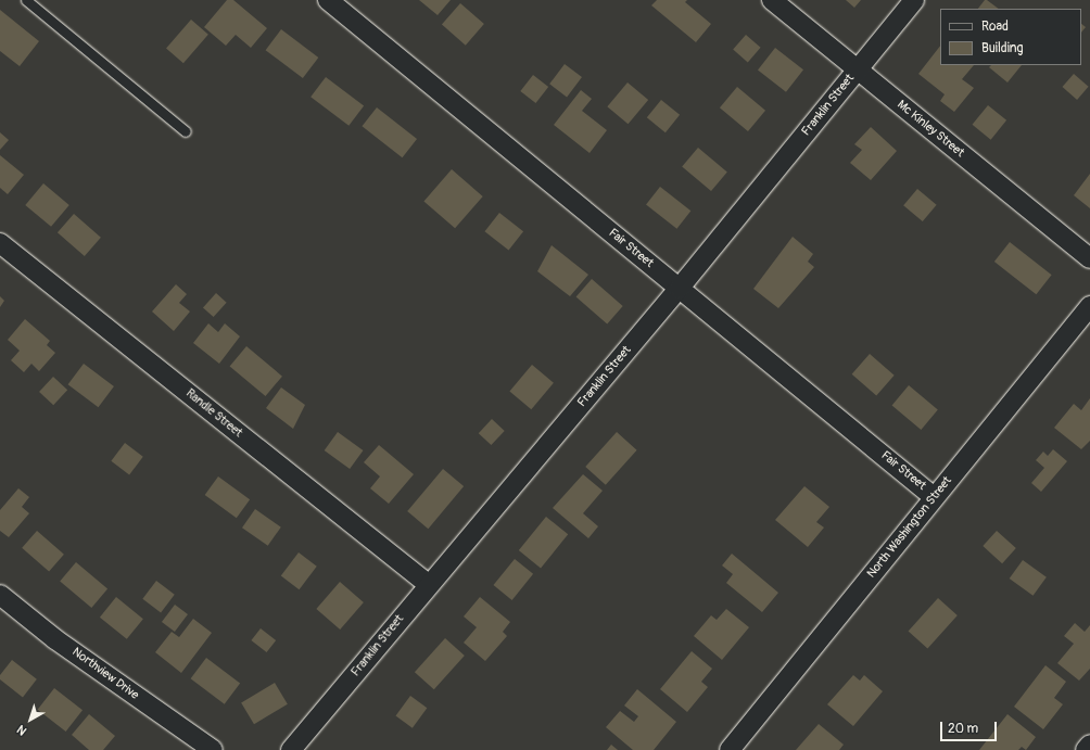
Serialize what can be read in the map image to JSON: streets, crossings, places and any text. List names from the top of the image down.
{
  "streets": {
    "street": [
      "Franklin Street",
      "Mc Kinley Street",
      "Fair Street",
      "Randle Street",
      "North Washington Street",
      "Northview Drive"
    ]
  },
  "crossings": [
    ["Franklin Street", "Mc Kinley Street"],
    ["Franklin Street", "Fair Street"],
    ["Franklin Street", "Randle Street"],
    ["Fair Street", "North Washington Street"]
  ],
  "legend": ["Road", "Building"],
  "scale_bar": "20 m",
  "north": "bottom left"
}
